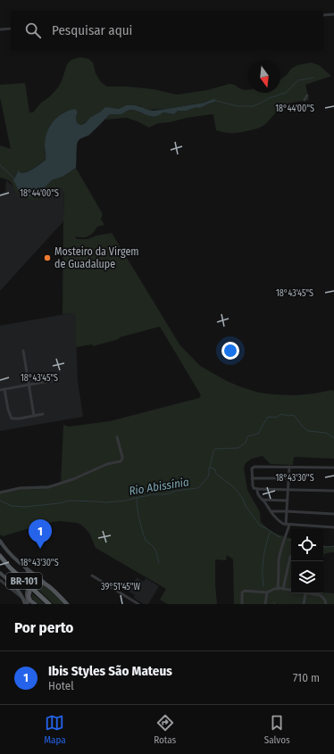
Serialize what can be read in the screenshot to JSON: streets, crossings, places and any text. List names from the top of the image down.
{
  "streets": {
    "highway": ["BR-101"]
  },
  "water": ["Rio Abissínia"],
  "places": ["Mosteiro da Virgem de Guadalupe"],
  "north": "bottom",
  "page": {
    "search": "Pesquisar aqui",
    "pins": "1",
    "heading": "Por perto",
    "list": [
      {
        "mark": "1",
        "name": "Ibis Styles São Mateus",
        "note": "Hotel",
        "value": "710 m"
      }
    ],
    "nav": ["Mapa", "Rotas", "Salvos"]
  },
  "coordinates": [
    "18°44'00\"S",
    "18°43'45\"S",
    "18°43'30\"S",
    "39°51'45\"W"
  ]
}
